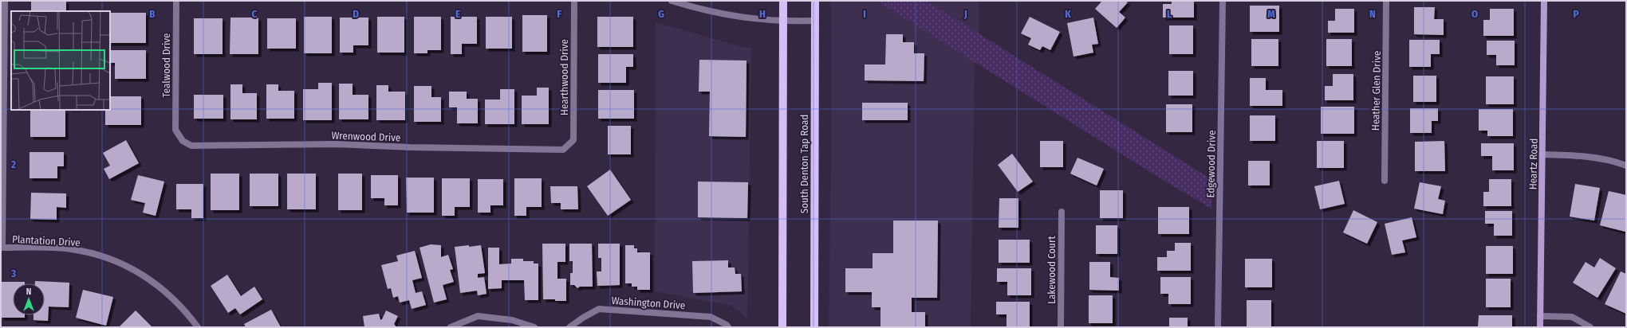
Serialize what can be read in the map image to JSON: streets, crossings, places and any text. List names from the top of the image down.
{
  "streets": {
    "main road": ["South Denton Tap Road"],
    "street": [
      "Tealwood Drive",
      "Hearthwood Drive",
      "Heather Glen Drive",
      "Wrenwood Drive",
      "Edgewood Drive",
      "Heartz Road",
      "Plantation Drive",
      "Lakewood Court",
      "Washington Drive"
    ]
  },
  "crossings": [
    ["Tealwood Drive", "Wrenwood Drive"],
    ["Hearthwood Drive", "Wrenwood Drive"]
  ],
  "north": "top",
  "grid": {
    "columns": [
      "B",
      "C",
      "D",
      "E",
      "F",
      "G",
      "H",
      "I",
      "J",
      "K",
      "L",
      "M",
      "N",
      "O",
      "P"
    ],
    "rows": ["2", "3"]
  }
}
